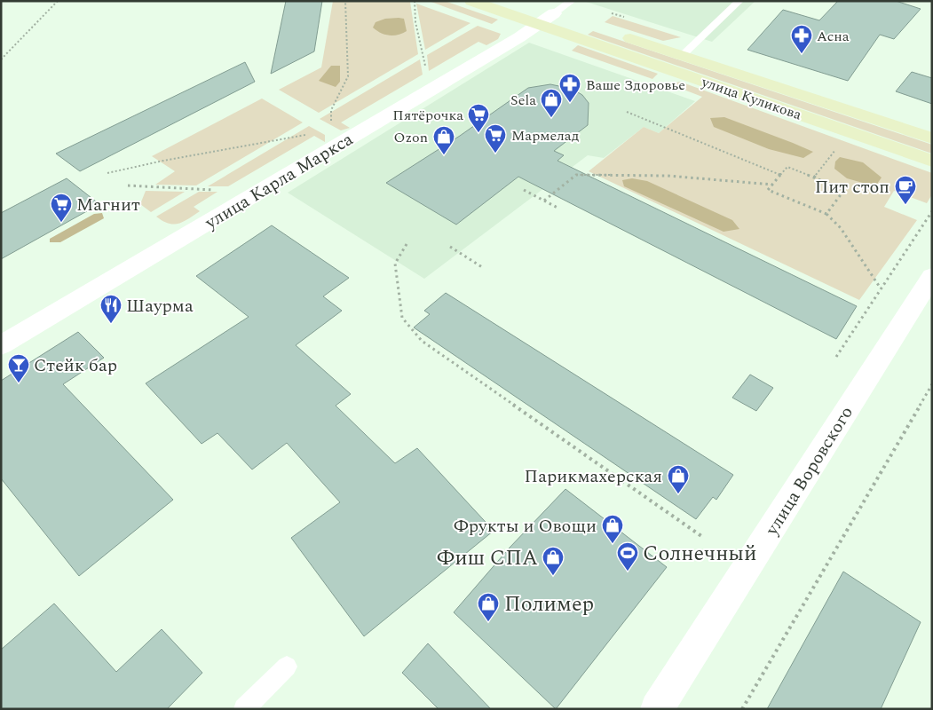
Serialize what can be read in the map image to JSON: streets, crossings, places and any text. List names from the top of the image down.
{
  "streets": {
    "main road": ["улица Куликова"],
    "street": ["улица Карла Маркса", "улица Воровского"]
  },
  "crossings": [
    ["улица Куликова", "улица Карла Маркса"]
  ],
  "places": {
    "pharmacy": ["Асна", "Ваше Здоровье"],
    "shop": [
      "Sela",
      "Ozon",
      "Парикмахерская",
      "Фрукты и Овощи",
      "Фиш СПА",
      "Полимер"
    ],
    "supermarket": ["Пятёрочка", "Мармелад", "Магнит"],
    "cafe": ["Пит стоп"],
    "restaurant": ["Шаурма"],
    "bar": ["Стейк бар"],
    "sports": ["Солнечный"]
  }
}
